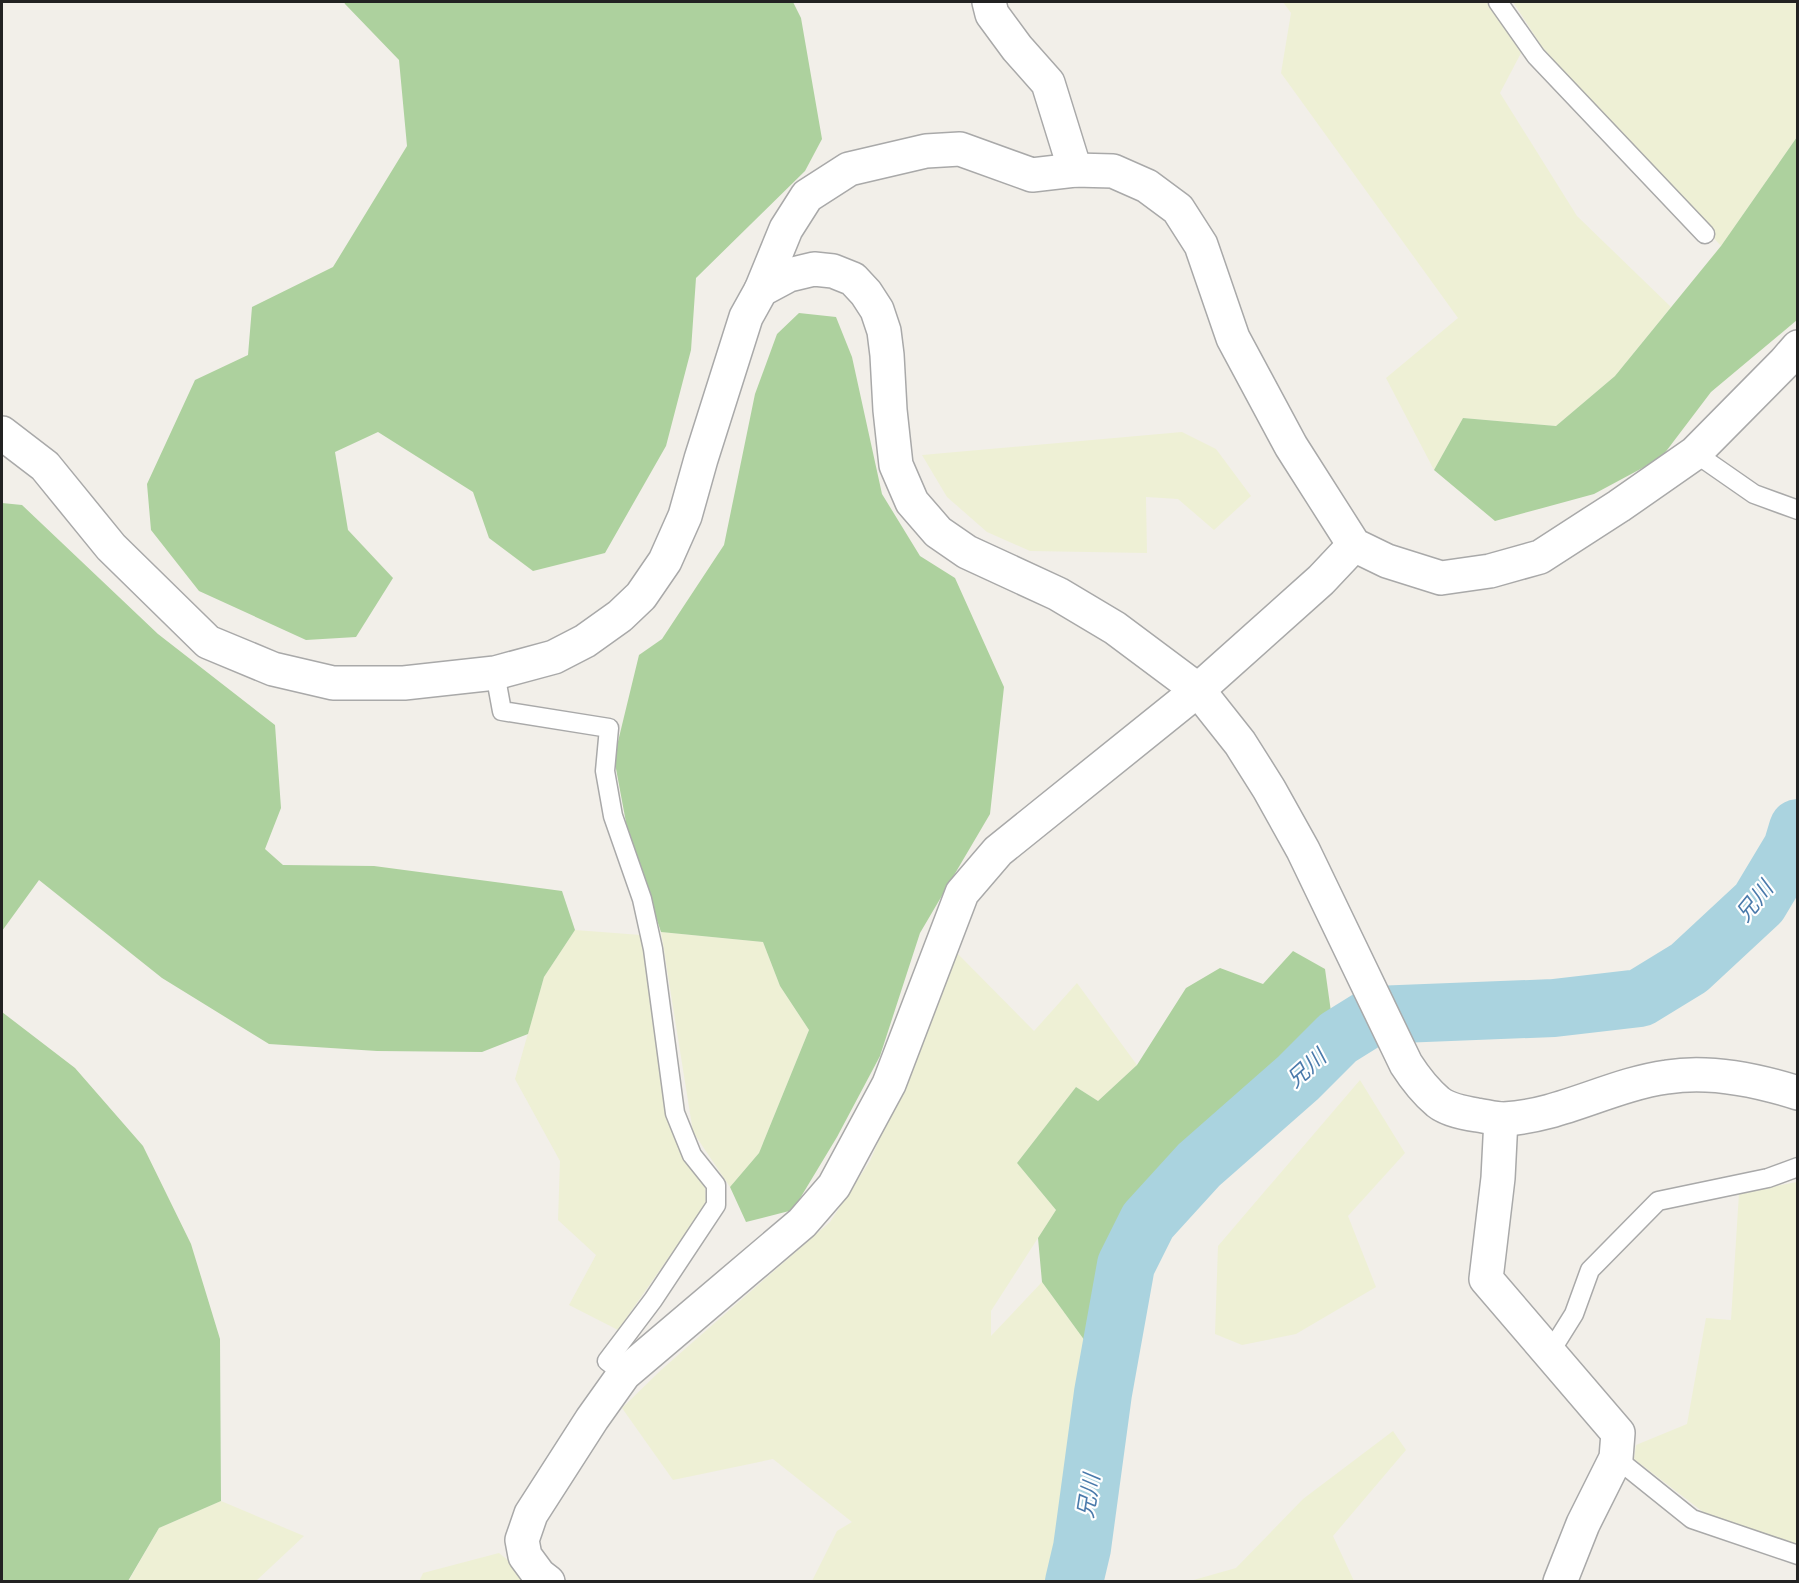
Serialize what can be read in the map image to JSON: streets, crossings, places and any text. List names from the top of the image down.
{
  "water": ["兄川"]
}
